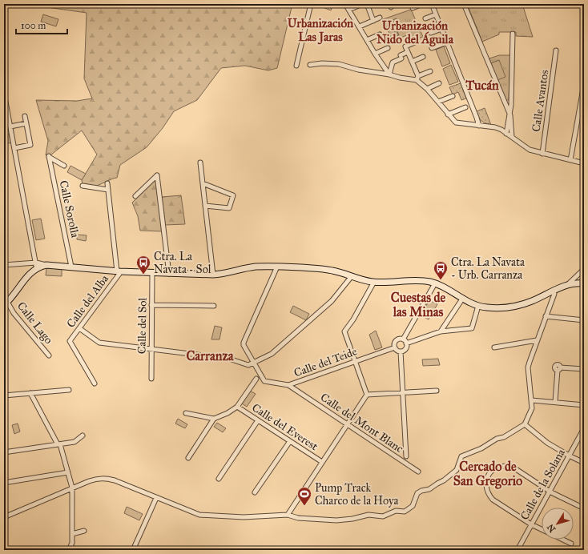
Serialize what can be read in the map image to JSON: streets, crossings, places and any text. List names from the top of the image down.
{
  "streets": {
    "street": [
      "Calle Avantos",
      "Calle Sorolla",
      "Calle del Alba",
      "Calle Lago",
      "Calle del Sol",
      "Calle del Teide",
      "Calle del Mont Blanc",
      "Calle del Everest",
      "Calle de la Solana"
    ]
  },
  "crossings": [
    ["Calle del Teide", "Calle del Mont Blanc"]
  ],
  "districts": [
    "Urbanización Las Jaras",
    "Urbanización Nido del Águila",
    "Tucán",
    "Cuestas de las Minas",
    "Carranza",
    "Cercado de San Gregorio"
  ],
  "places": {
    "bus stop": ["Ctra. La Navata - Sol", "Ctra. La Navata - Urb. Carranza"],
    "sports": ["Pump Track Charco de la Hoya"]
  },
  "scale_bar": "100 m",
  "north": "bottom left"
}
